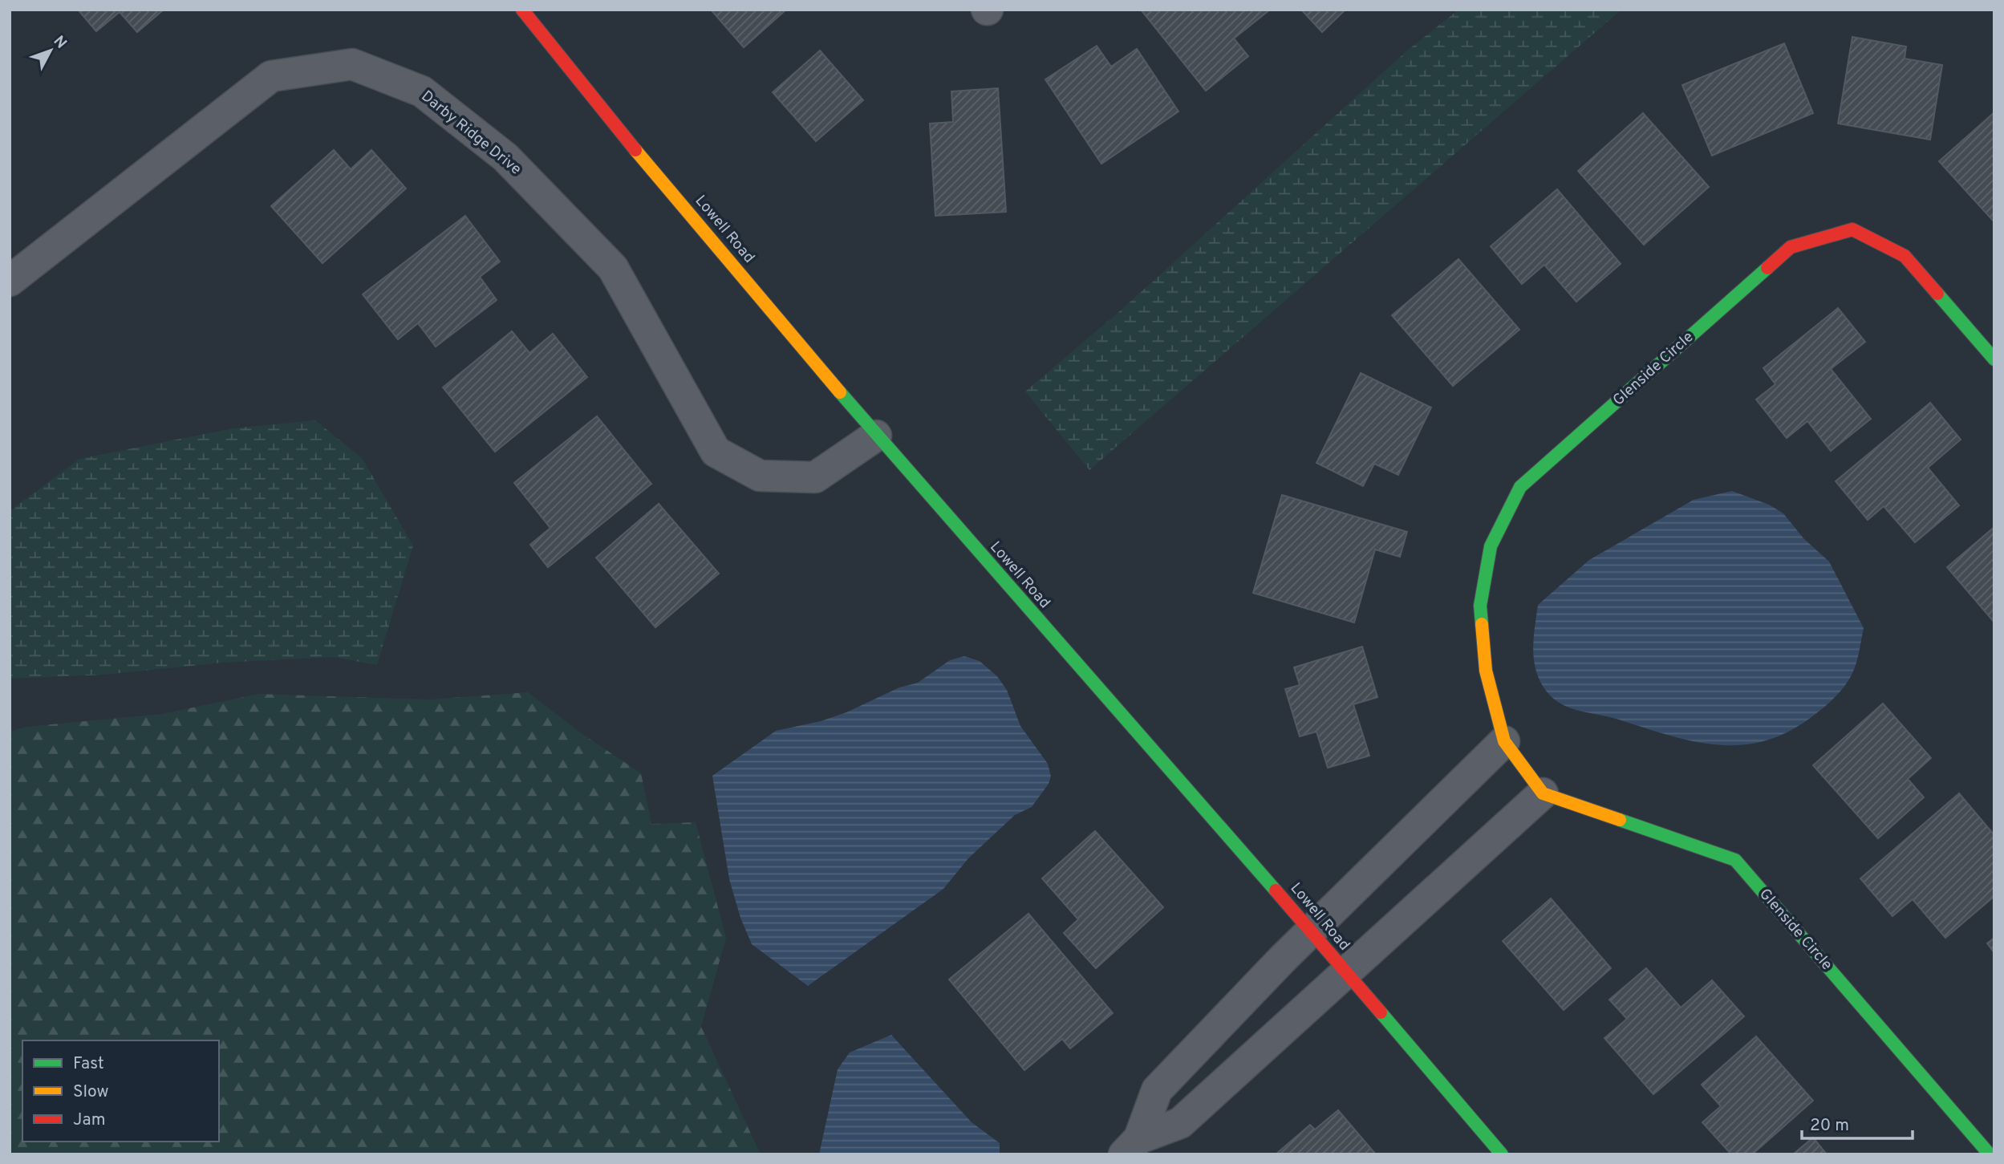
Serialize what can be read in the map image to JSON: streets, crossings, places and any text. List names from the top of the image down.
{
  "streets": {
    "street": ["Darby Ridge Drive", "Lowell Road", "Glenside Circle"]
  },
  "crossings": [
    ["Darby Ridge Drive", "Lowell Road"]
  ],
  "legend": ["Fast", "Slow", "Jam"],
  "scale_bar": "20 m",
  "north": "top right"
}
